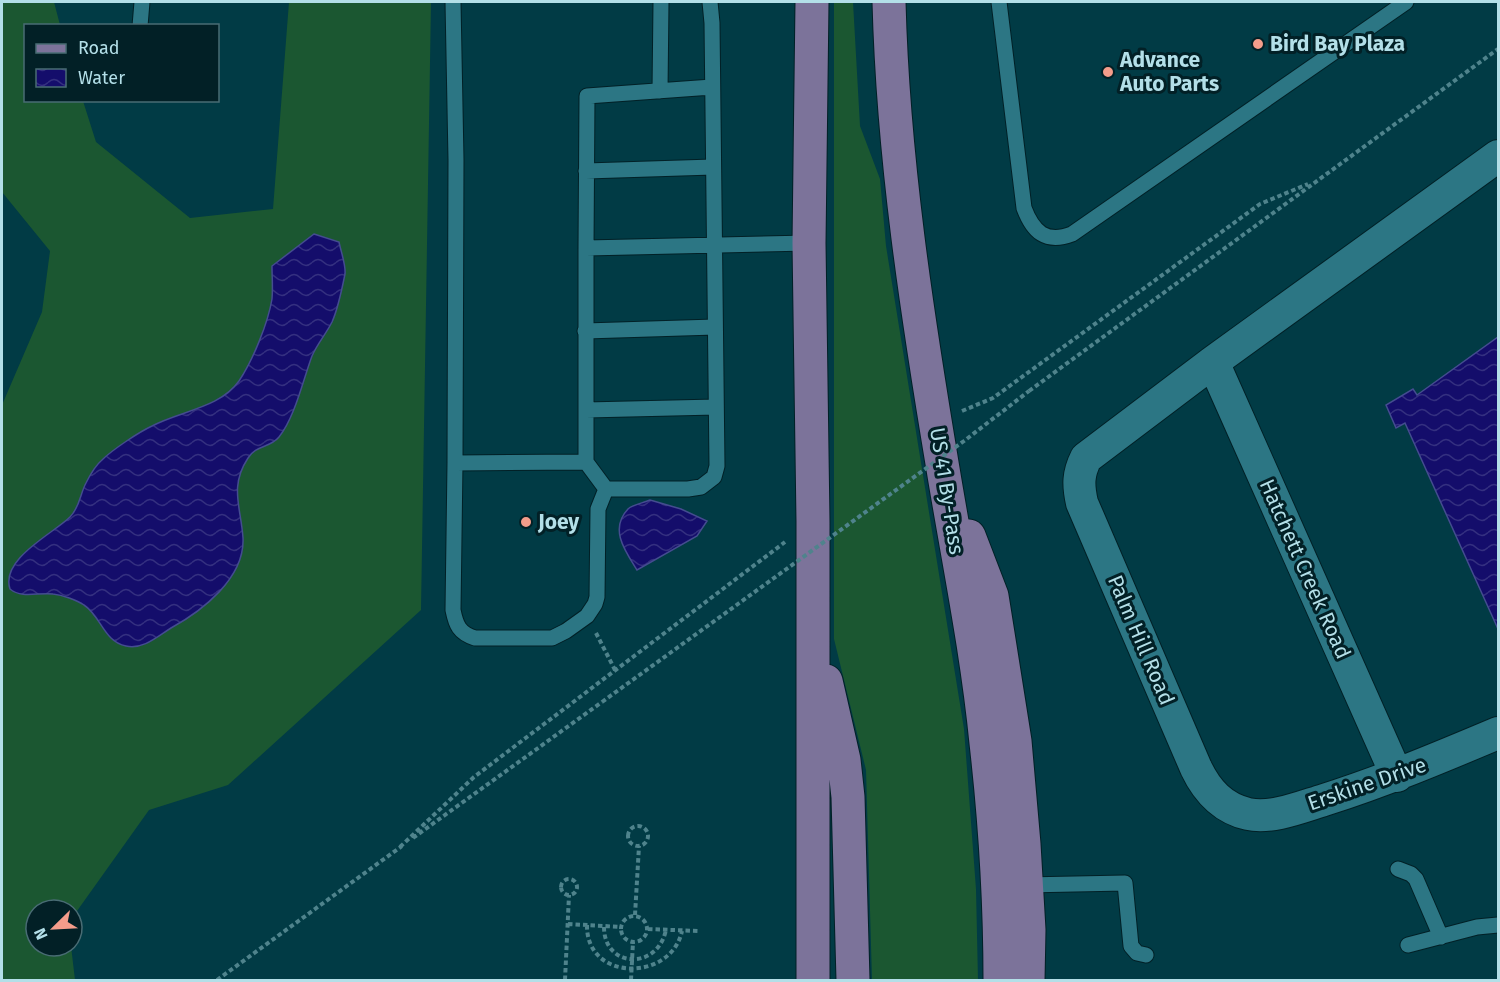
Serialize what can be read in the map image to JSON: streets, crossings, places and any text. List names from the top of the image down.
{
  "streets": {
    "main road": ["US 41 By-Pass"],
    "street": ["Hatchett Creek Road", "Palm Hill Road", "Erskine Drive"]
  },
  "crossings": [
    ["Hatchett Creek Road", "Palm Hill Road"],
    ["Hatchett Creek Road", "Erskine Drive"],
    ["Palm Hill Road", "Erskine Drive"]
  ],
  "places": ["Bird Bay Plaza", "Advance Auto Parts", "Joey"],
  "legend": ["Road", "Water"],
  "north": "bottom left"
}
